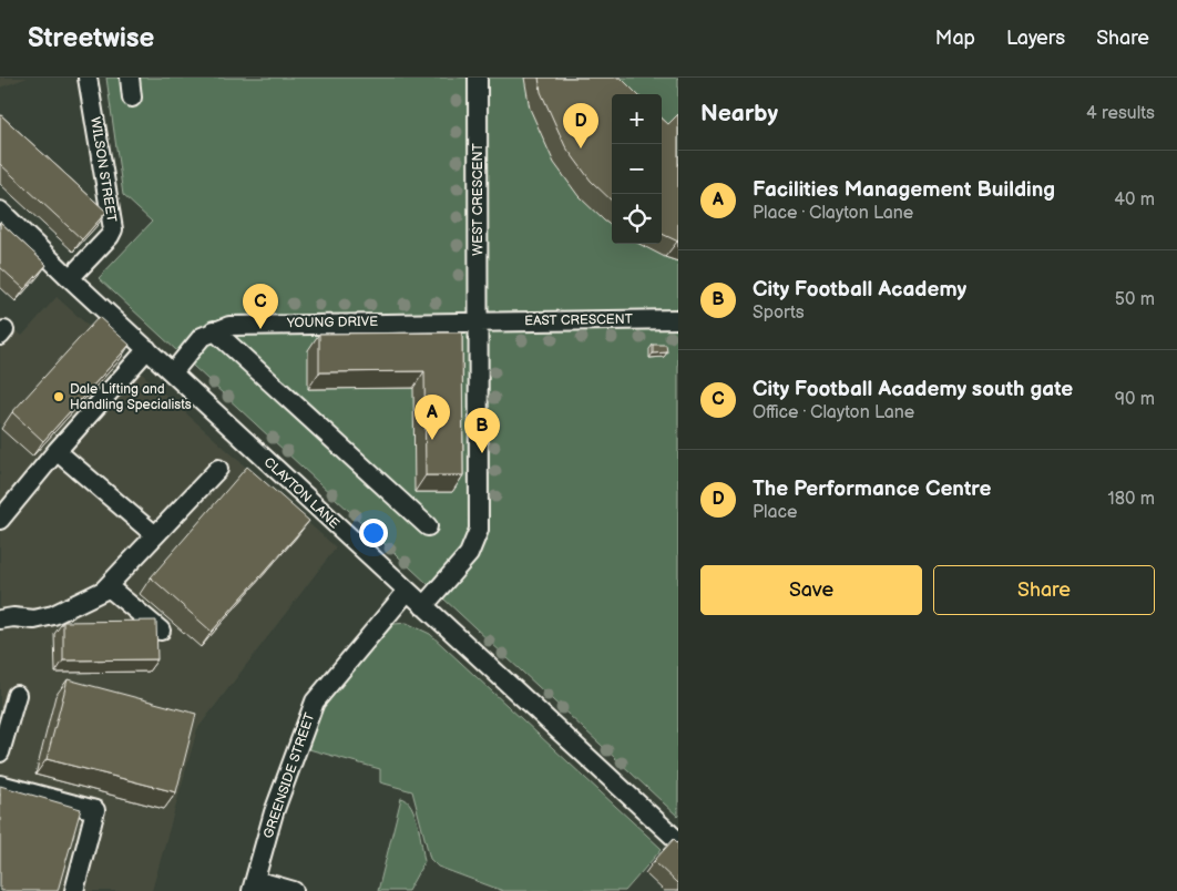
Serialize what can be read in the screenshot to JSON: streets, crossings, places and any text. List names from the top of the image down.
{
  "streets": {
    "street": [
      "WILSON STREET",
      "WEST CRESCENT",
      "EAST CRESCENT",
      "YOUNG DRIVE",
      "CLAYTON LANE",
      "GREENSIDE STREET"
    ]
  },
  "crossings": [
    ["WILSON STREET", "CLAYTON LANE"],
    ["WEST CRESCENT", "EAST CRESCENT"],
    ["WEST CRESCENT", "YOUNG DRIVE"],
    ["WEST CRESCENT", "CLAYTON LANE"],
    ["EAST CRESCENT", "YOUNG DRIVE"],
    ["YOUNG DRIVE", "CLAYTON LANE"],
    ["CLAYTON LANE", "GREENSIDE STREET"]
  ],
  "places": ["Dale Lifting and Handling Specialists"],
  "page": {
    "header": "Streetwise",
    "nav": ["Map", "Layers", "Share"],
    "heading": ["Nearby", "4 results"],
    "map_buttons": ["+", "−"],
    "pins": [
      "D",
      "C",
      "A",
      "B"
    ],
    "list": [
      {
        "mark": "A",
        "name": "Facilities Management Building",
        "note": "Place · Clayton Lane",
        "value": "40 m"
      },
      {
        "mark": "B",
        "name": "City Football Academy",
        "note": "Sports",
        "value": "50 m"
      },
      {
        "mark": "C",
        "name": "City Football Academy south gate",
        "note": "Office · Clayton Lane",
        "value": "90 m"
      },
      {
        "mark": "D",
        "name": "The Performance Centre",
        "note": "Place",
        "value": "180 m"
      }
    ],
    "buttons": ["Save", "Share"]
  }
}
